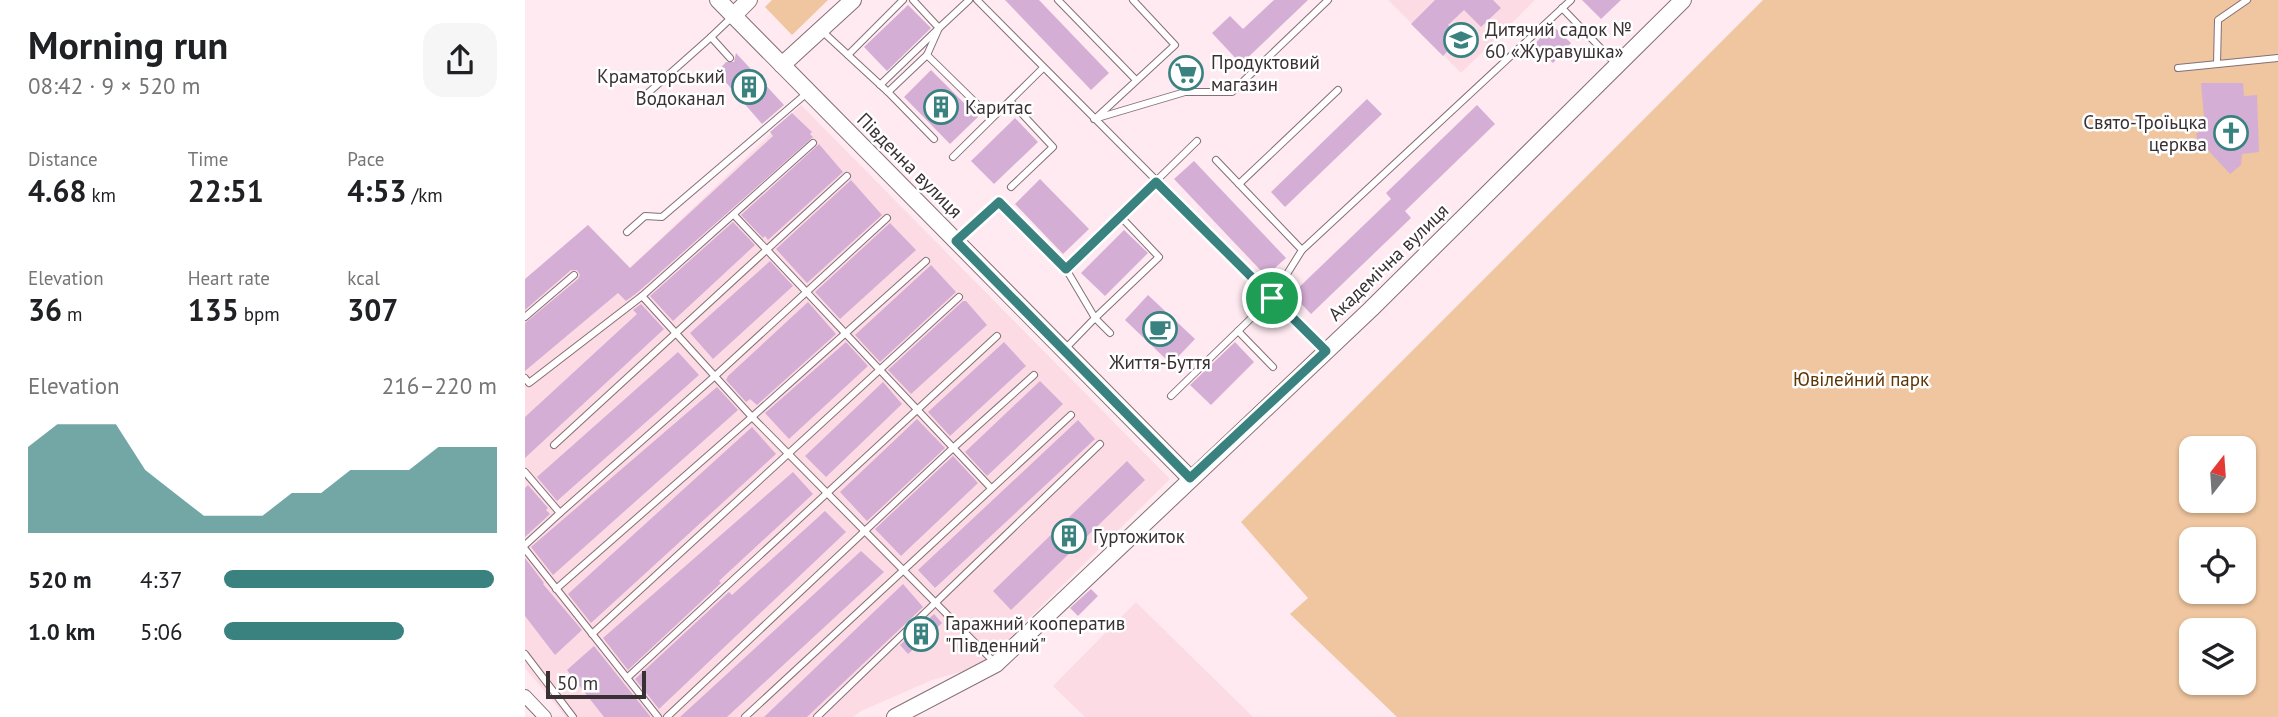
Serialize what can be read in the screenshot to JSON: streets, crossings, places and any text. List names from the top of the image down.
{
  "streets": {
    "street": ["Південна вулиця", "Академічна вулиця"]
  },
  "crossings": [
    ["Південна вулиця", "Академічна вулиця"]
  ],
  "parks": ["Ювілейний парк"],
  "places": {
    "school or university": ["Дитячий садок № 60 «Журавушка»"],
    "supermarket": ["Продуктовий магазин"],
    "building": [
      "Краматорський Водоканал",
      "Каритас",
      "Гуртожиток",
      "Гаражний кооператив \"Південний\""
    ],
    "church": ["Свято-Троїьцка церква"],
    "cafe": ["Життя-Буття"]
  },
  "scale_bar": "50 m",
  "north": "top",
  "page": {
    "heading": ["Morning run", "08:42 · 9 × 520 m"],
    "stats": [
      ["Distance", "4.68 km"],
      ["Time", "22:51"],
      ["Pace", "4:53 /km"],
      ["Elevation", "36 m"],
      ["Heart rate", "135 bpm"],
      ["kcal", "307"]
    ],
    "chart": ["Elevation", "216–220 m"],
    "list": [
      {
        "name": "520 m",
        "note": "4:37"
      },
      {
        "name": "1.0 km",
        "note": "5:06"
      }
    ],
    "scale": "50 m"
  }
}
